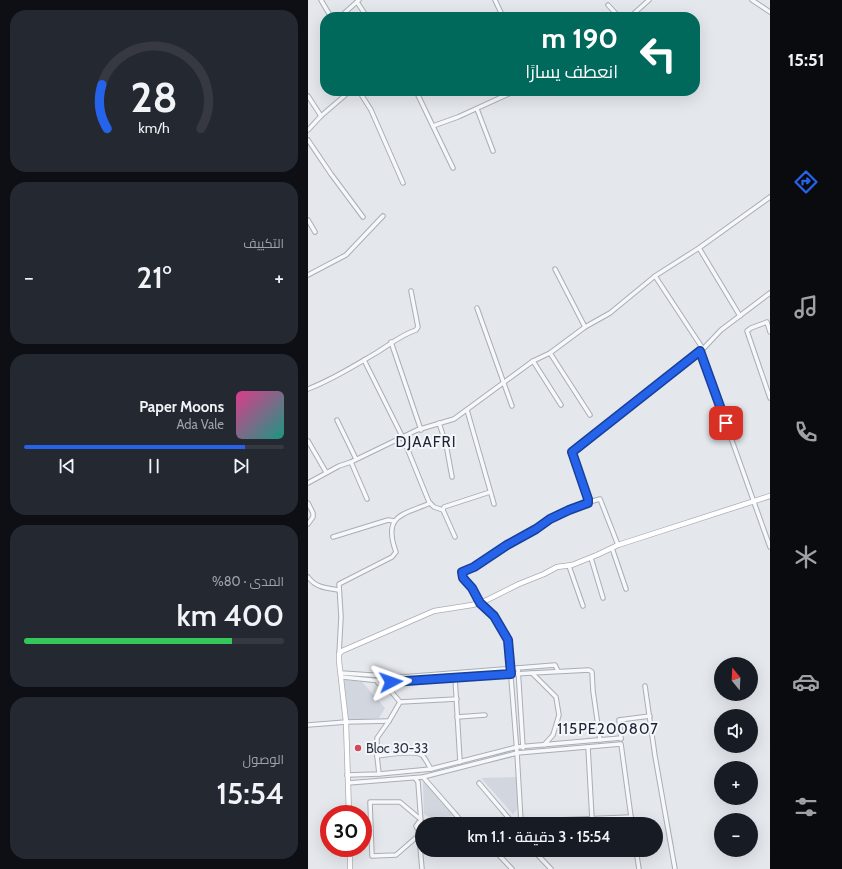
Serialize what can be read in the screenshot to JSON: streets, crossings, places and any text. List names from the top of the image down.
{
  "districts": ["DJAAFRI", "115PE200807"],
  "places": ["Bloc 30-33"],
  "north": "top",
  "page": {
    "tabs": "15:51",
    "turn": ["190 m", "انعطف يسارًا"],
    "tile": [
      "التكييف",
      ["المدى · 80%", "400 km"],
      ["الوصول", "15:54"]
    ],
    "heat": ["−", "21°", "+"],
    "song": ["Paper Moons", "Ada Vale"],
    "map_buttons": ["+", "−"],
    "limit": "30",
    "trip": "15:54 · 3 دقيقة · 1.1 km",
    "gauge": ["28", "km/h"]
  }
}
